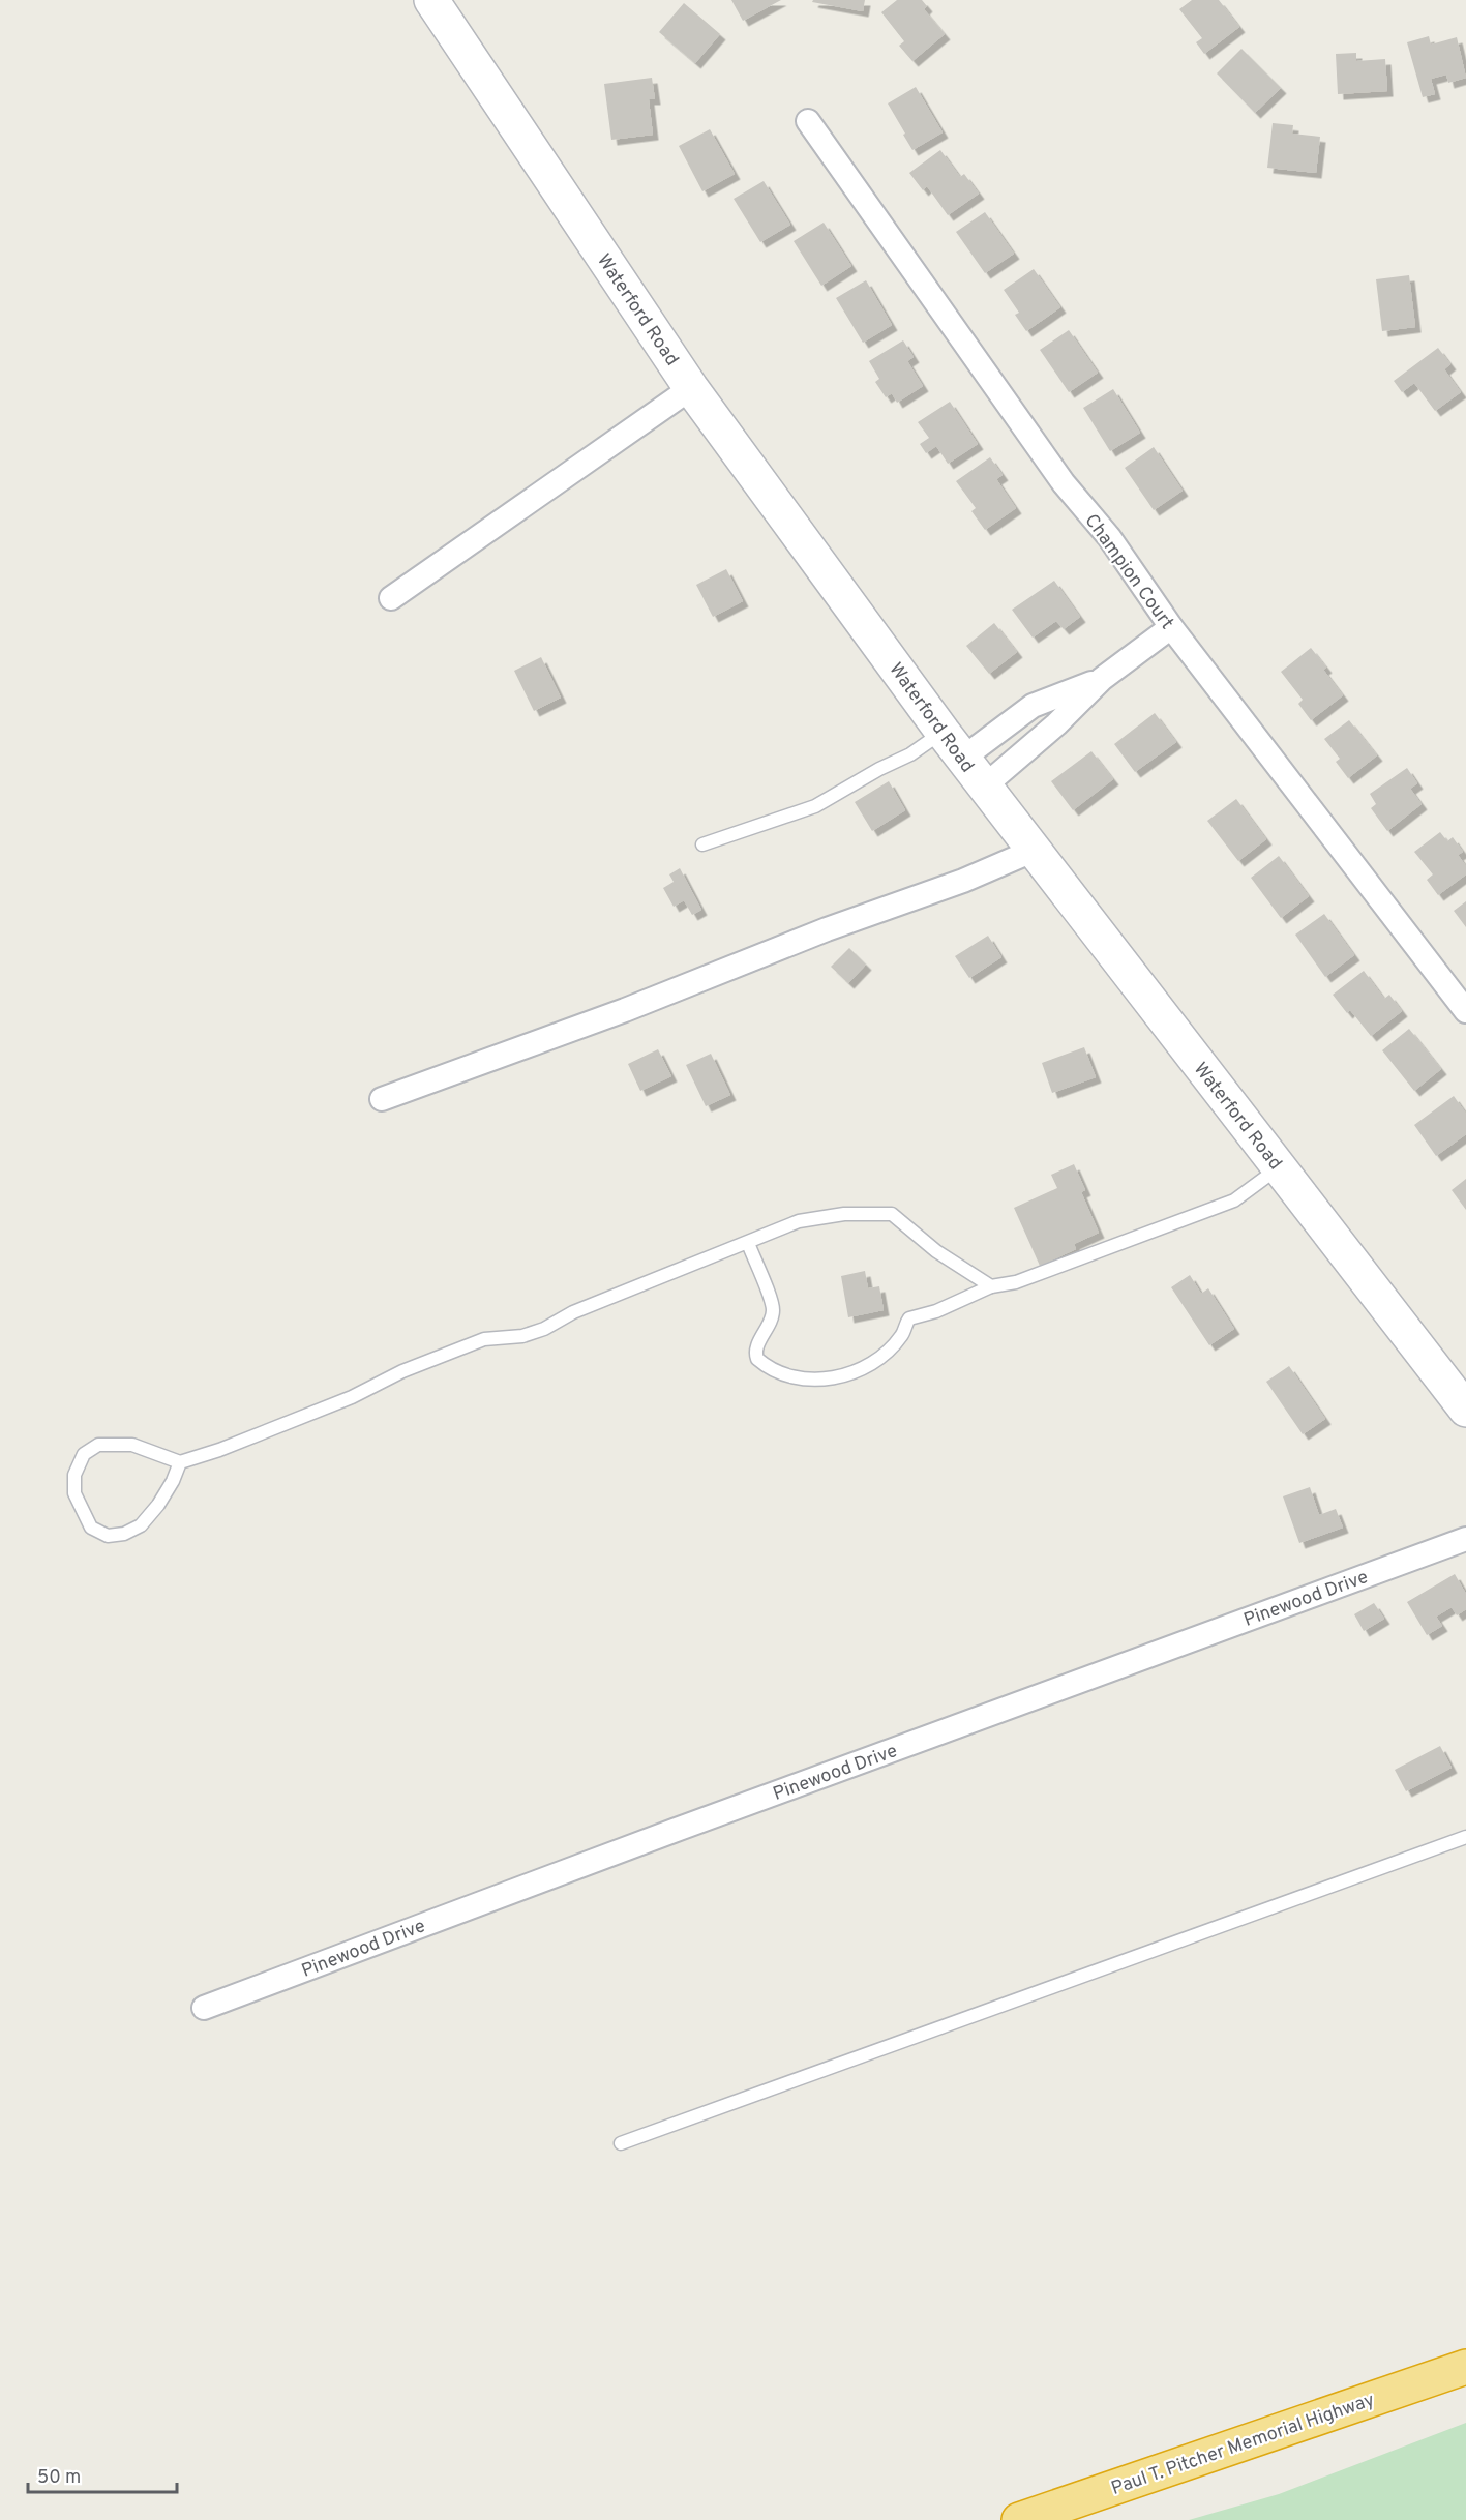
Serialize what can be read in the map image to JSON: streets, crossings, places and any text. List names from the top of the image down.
{
  "streets": {
    "highway": ["Paul T. Pitcher Memorial Highway"],
    "main road": ["Waterford Road"],
    "street": ["Champion Court", "Pinewood Drive"]
  },
  "scale_bar": "50 m"
}
